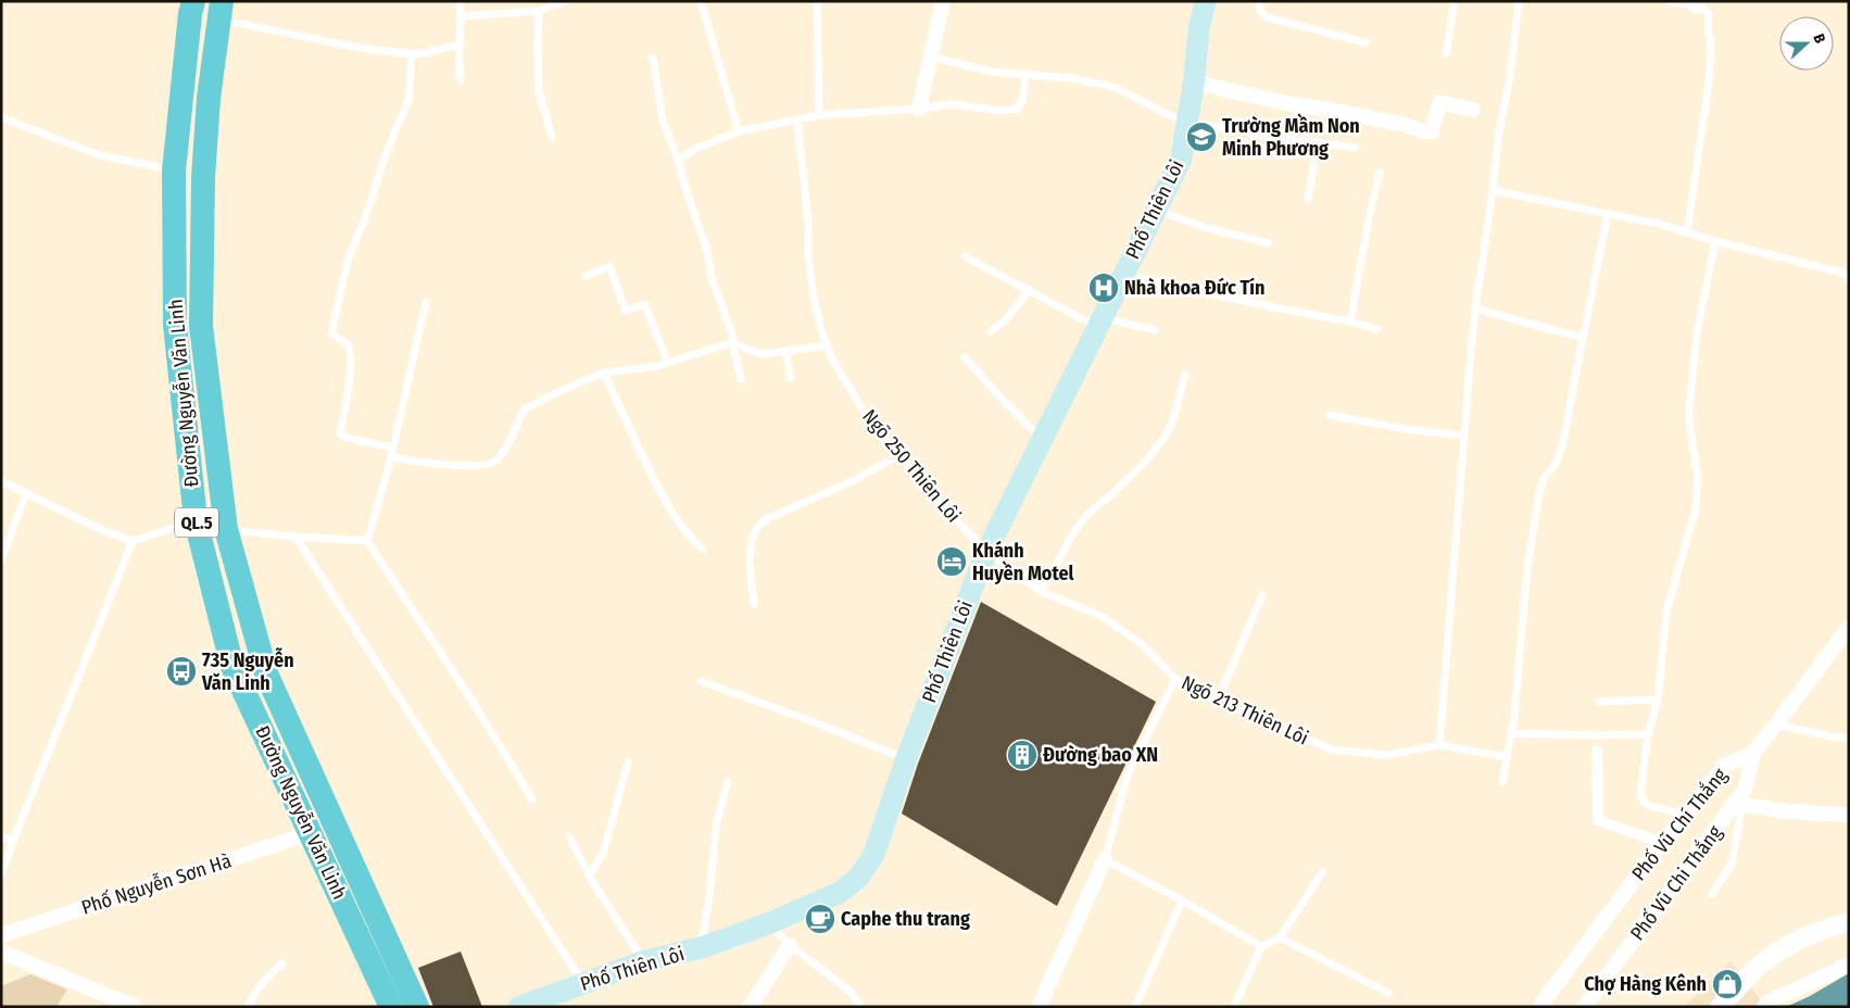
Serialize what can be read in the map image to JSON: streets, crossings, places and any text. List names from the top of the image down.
{
  "streets": {
    "highway": ["Đường Nguyễn Văn Linh", "QL.5"],
    "main road": ["Phố Thiên Lôi"],
    "street": ["Phố Vũ Chí Thắng", "Phố Vũ Chi Thắng", "Phố Nguyễn Sơn Hà"],
    "lane": ["Ngõ 250 Thiên Lôi", "Ngõ 213 Thiên Lôi"]
  },
  "crossings": [
    ["Phố Thiên Lôi", "Ngõ 250 Thiên Lôi"],
    ["Phố Thiên Lôi", "Ngõ 213 Thiên Lôi"],
    ["Đường Nguyễn Văn Linh", "Phố Nguyễn Sơn Hà"],
    ["Ngõ 250 Thiên Lôi", "Ngõ 213 Thiên Lôi"],
    ["Phố Vũ Chí Thắng", "Phố Vũ Chi Thắng"]
  ],
  "places": {
    "school or university": ["Trường Mầm Non Minh Phương"],
    "hospital": ["Nhà khoa Đức Tín"],
    "hotel": ["Khánh Huyền Motel"],
    "bus stop": ["735 Nguyễn Văn Linh"],
    "building": ["Đường bao XN"],
    "cafe": ["Caphe thu trang"],
    "shop": ["Chợ Hàng Kênh"]
  },
  "north": "right"
}
